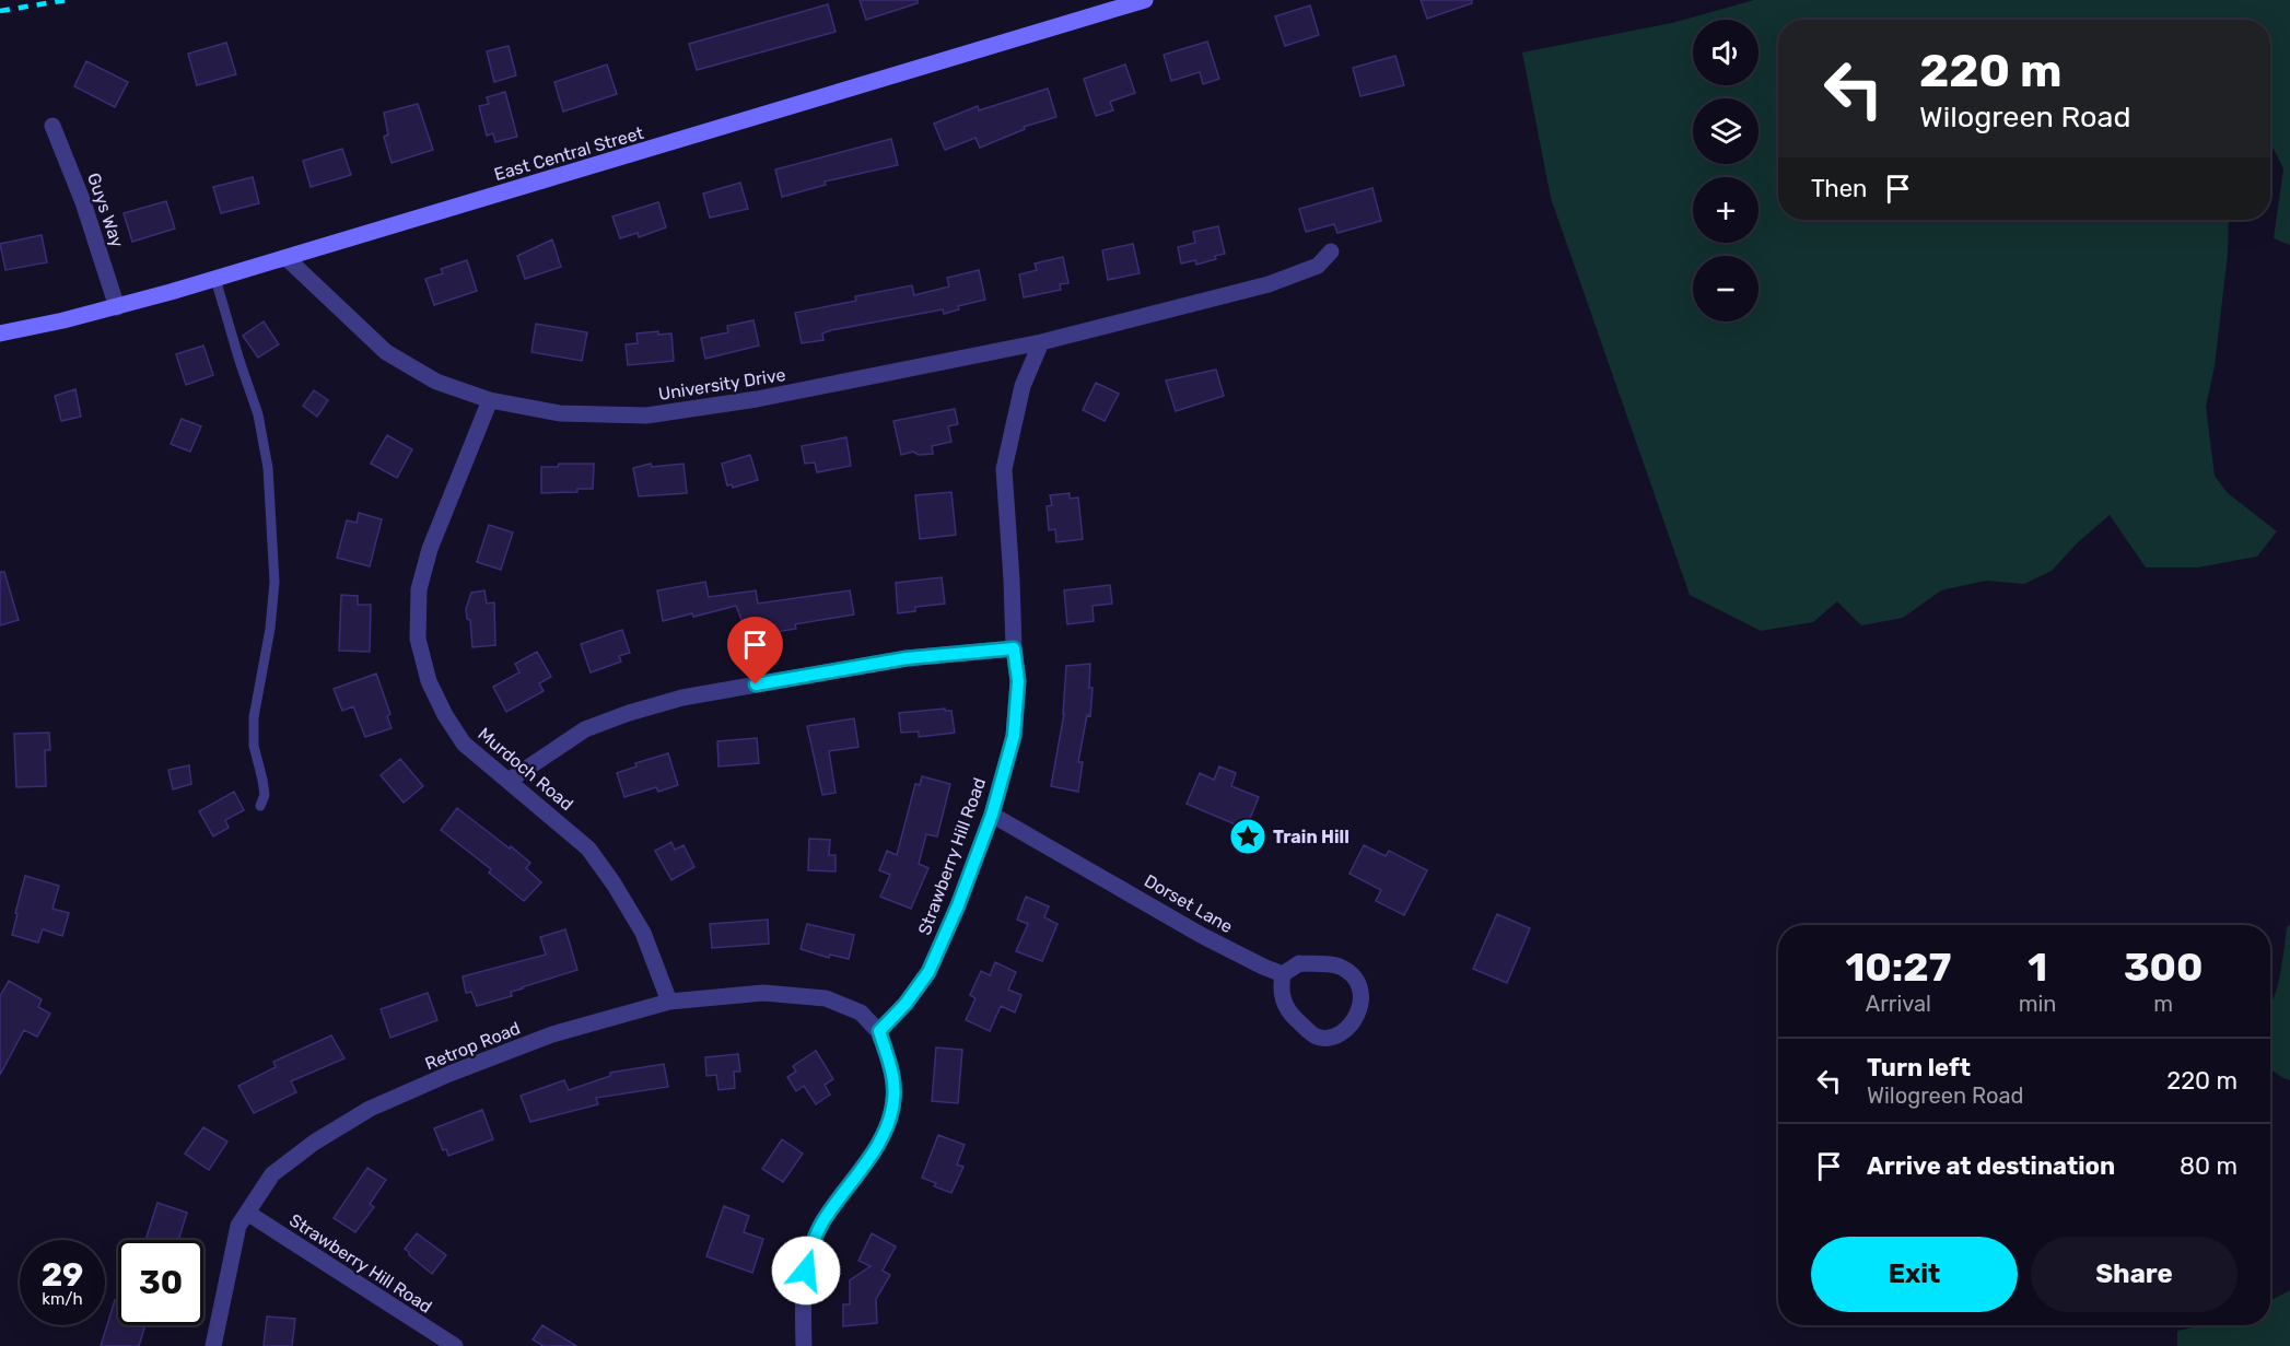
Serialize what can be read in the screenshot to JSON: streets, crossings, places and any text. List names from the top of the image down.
{
  "streets": {
    "main road": ["East Central Street"],
    "street": [
      "Guys Way",
      "University Drive",
      "Murdoch Road",
      "Strawberry Hill Road",
      "Dorset Lane",
      "Retrop Road"
    ]
  },
  "crossings": [
    ["East Central Street", "Guys Way"],
    ["East Central Street", "University Drive"],
    ["University Drive", "Murdoch Road"],
    ["University Drive", "Strawberry Hill Road"],
    ["Murdoch Road", "Retrop Road"],
    ["Strawberry Hill Road", "Dorset Lane"],
    ["Strawberry Hill Road", "Retrop Road"]
  ],
  "places": {
    "place": ["Train Hill"]
  },
  "page": {
    "map_buttons": ["+", "−"],
    "turn": ["220 m", "Wilogreen Road"],
    "then": "Then",
    "eta": [
      "10:27",
      "Arrival",
      "1",
      "min",
      "300",
      "m"
    ],
    "list": [
      {
        "name": "Turn left",
        "note": "Wilogreen Road",
        "value": "220 m"
      },
      {
        "name": "Arrive at destination",
        "value": "80 m"
      }
    ],
    "buttons": ["Exit", "Share"],
    "speed": "29 km/h",
    "limit": "30"
  }
}
